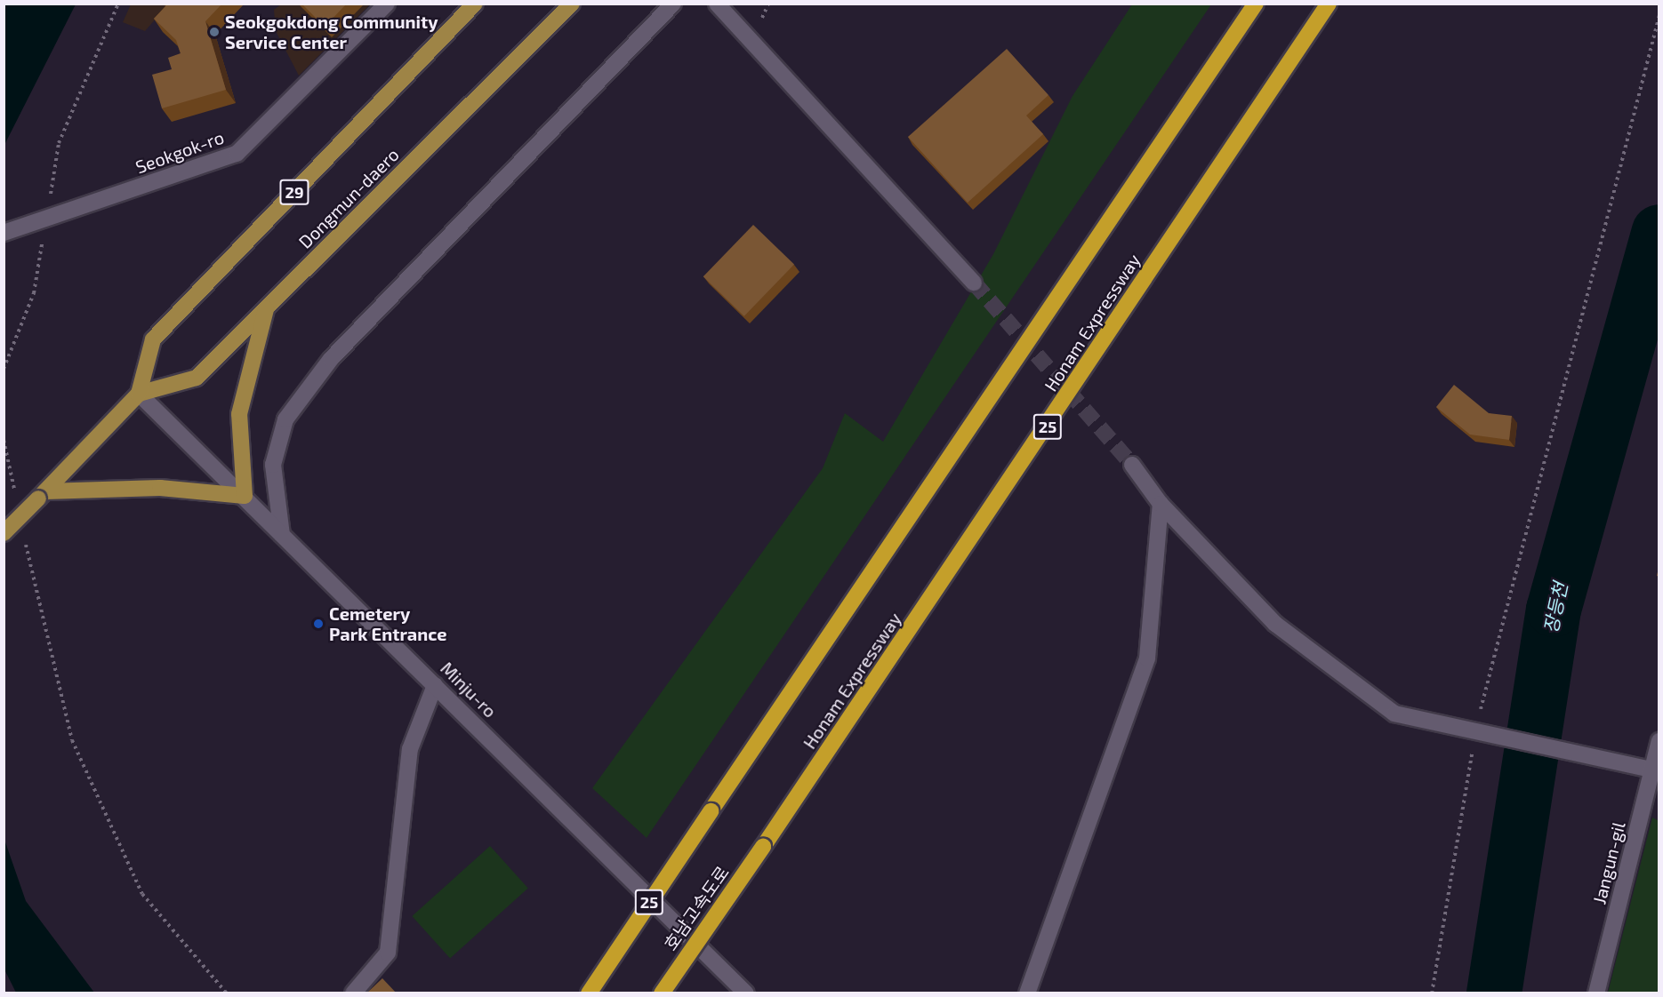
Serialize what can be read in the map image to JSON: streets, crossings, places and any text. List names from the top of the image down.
{
  "streets": {
    "highway": ["Honam Expressway", "25", "호남고속도로"],
    "main road": ["29", "Dongmun-daero"],
    "street": ["Seokgok-ro", "Minju-ro", "Jangun-gil"]
  },
  "crossings": [
    ["29", "Dongmun-daero"],
    ["29", "Minju-ro"],
    ["Dongmun-daero", "Minju-ro"],
    ["Honam Expressway", "호남고속도로"]
  ],
  "water": ["장등천"],
  "places": ["Seokgokdong Community Service Center", "Cemetery Park Entrance"]
}
